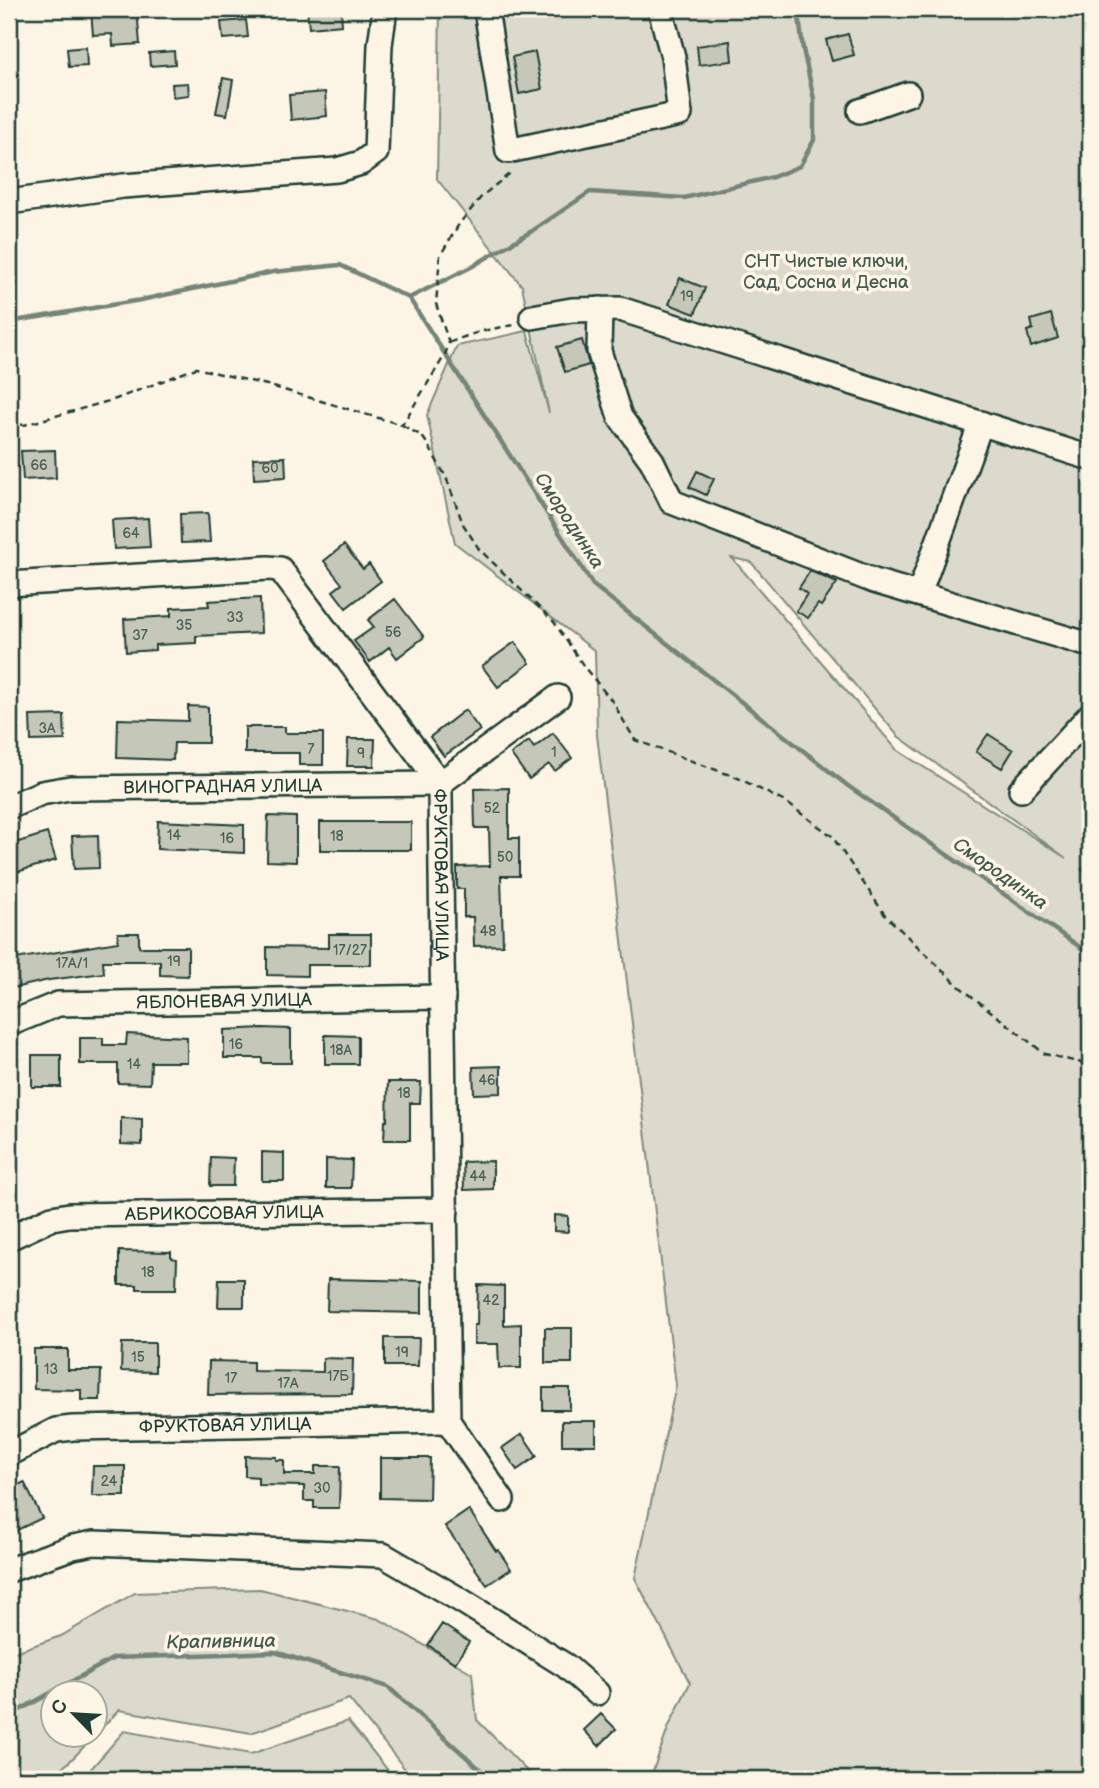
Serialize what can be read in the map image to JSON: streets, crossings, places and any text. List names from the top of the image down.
{
  "streets": {
    "street": [
      "ВИНОГРАДНАЯ УЛИЦА",
      "ФРУКТОВАЯ УЛИЦА",
      "ЯБЛОНЕВАЯ УЛИЦА",
      "АБРИКОСОВАЯ УЛИЦА"
    ]
  },
  "crossings": [
    ["ВИНОГРАДНАЯ УЛИЦА", "ФРУКТОВАЯ УЛИЦА"],
    ["ФРУКТОВАЯ УЛИЦА", "ЯБЛОНЕВАЯ УЛИЦА"],
    ["ФРУКТОВАЯ УЛИЦА", "АБРИКОСОВАЯ УЛИЦА"]
  ],
  "water": ["Смородинка", "Крапивница"],
  "parks": ["СНТ Чистые ключи, Сад, Сосна и Десна"],
  "house_numbers": [
    "19",
    "66",
    "60",
    "64",
    "33",
    "35",
    "56",
    "37",
    "3А",
    "7",
    "1",
    "9",
    "52",
    "14",
    "18",
    "16",
    "50",
    "48",
    "17/27",
    "19",
    "17А/1",
    "16",
    "18А",
    "14",
    "46",
    "18",
    "44",
    "18",
    "42",
    "19",
    "15",
    "13",
    "17Б",
    "17",
    "17А",
    "24",
    "30"
  ],
  "north": "top left"
}
